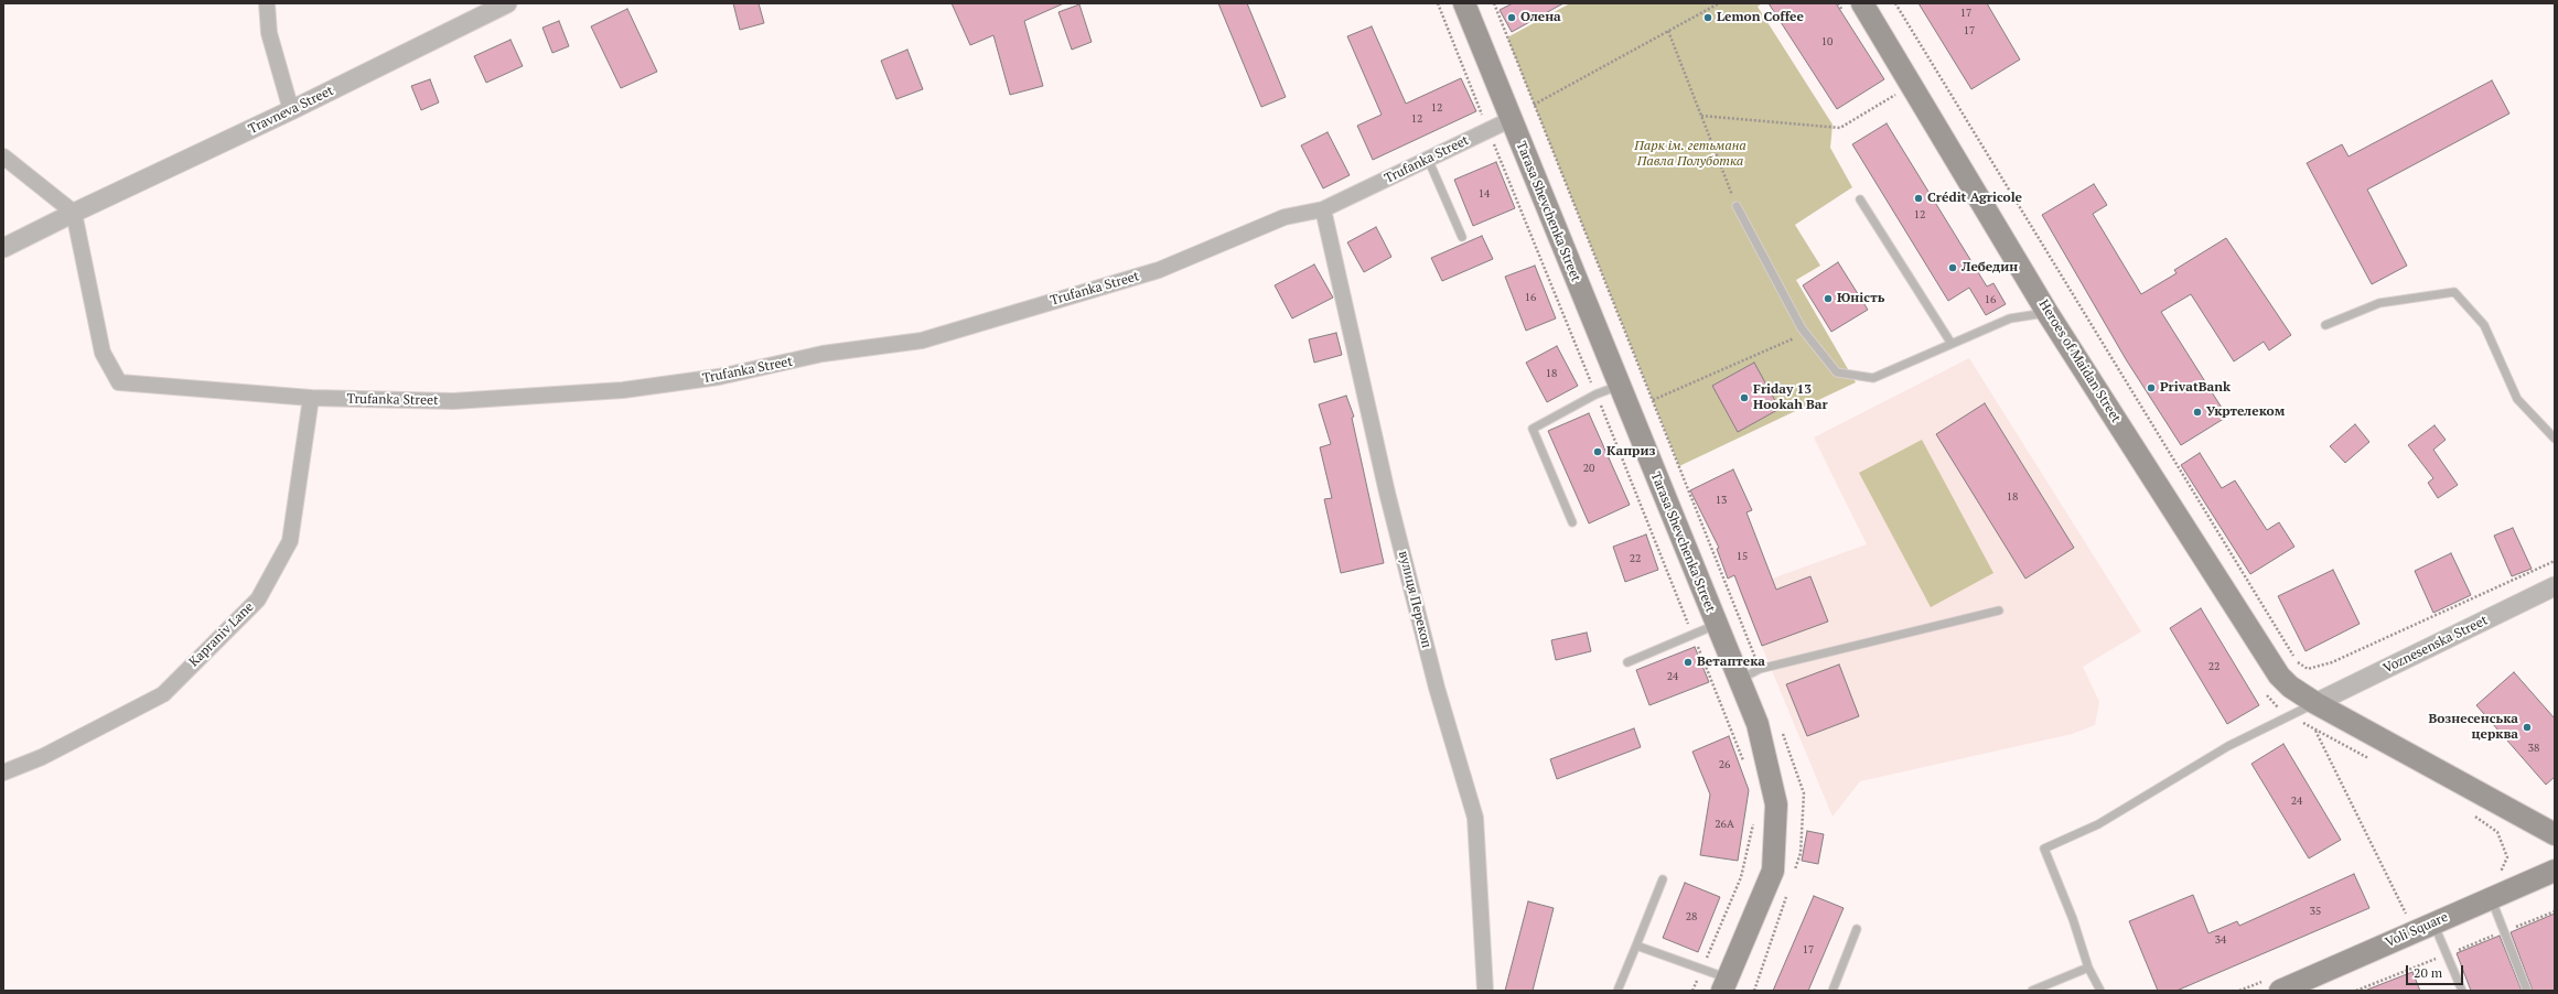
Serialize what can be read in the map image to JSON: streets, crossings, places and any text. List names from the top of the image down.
{
  "streets": {
    "main road": ["Tarasa Shevchenka Street", "Heroes of Maidan Street", "Voli Square"],
    "street": [
      "Travneva Street",
      "Trufanka Street",
      "вулиця Перекоп",
      "Kapraniv Lane",
      "Voznesenska Street"
    ]
  },
  "crossings": [
    ["Travneva Street", "Trufanka Street"],
    ["Trufanka Street", "Tarasa Shevchenka Street"],
    ["Trufanka Street", "вулиця Перекоп"],
    ["Trufanka Street", "Kapraniv Lane"],
    ["Heroes of Maidan Street", "Voznesenska Street"]
  ],
  "parks": ["Парк ім. гетьмана Павла Полуботка"],
  "places": [
    "Олена",
    "Lemon Coffee",
    "Crédit Agricole",
    "Лебедин",
    "Юність",
    "PrivatBank",
    "Friday 13 Hookah Bar",
    "Укртелеком",
    "Каприз",
    "Ветаптека",
    "Вознесенська церква"
  ],
  "house_numbers": [
    "17",
    "17",
    "10",
    "12",
    "12",
    "14",
    "12",
    "16",
    "16",
    "18",
    "20",
    "18",
    "13",
    "15",
    "22",
    "22",
    "24",
    "38",
    "26",
    "24",
    "26А",
    "35",
    "28",
    "34",
    "17"
  ],
  "scale_bar": "20 m"
}
